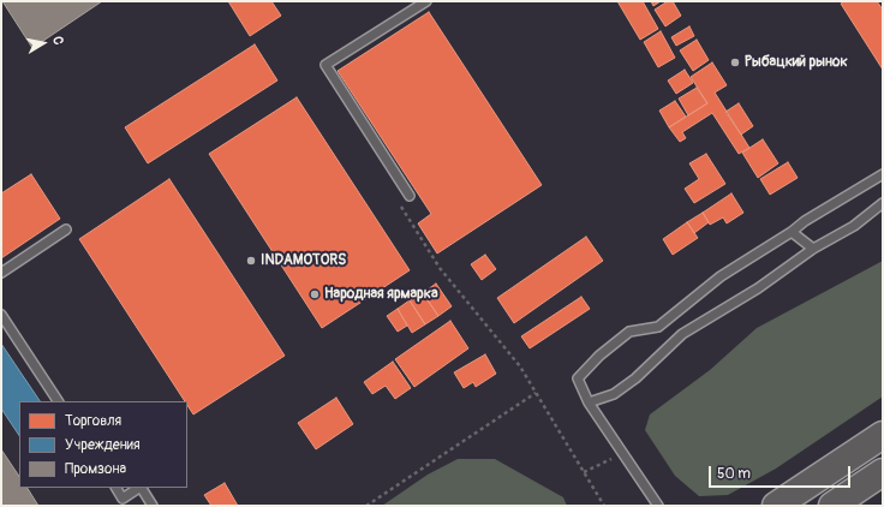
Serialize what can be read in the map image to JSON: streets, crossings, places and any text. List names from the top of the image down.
{
  "places": ["Рыбацкий рынок", "INDAMOTORS", "Народная ярмарка"],
  "legend": ["Торговля", "Учреждения", "Промзона"],
  "scale_bar": "50 m",
  "north": "right"
}
